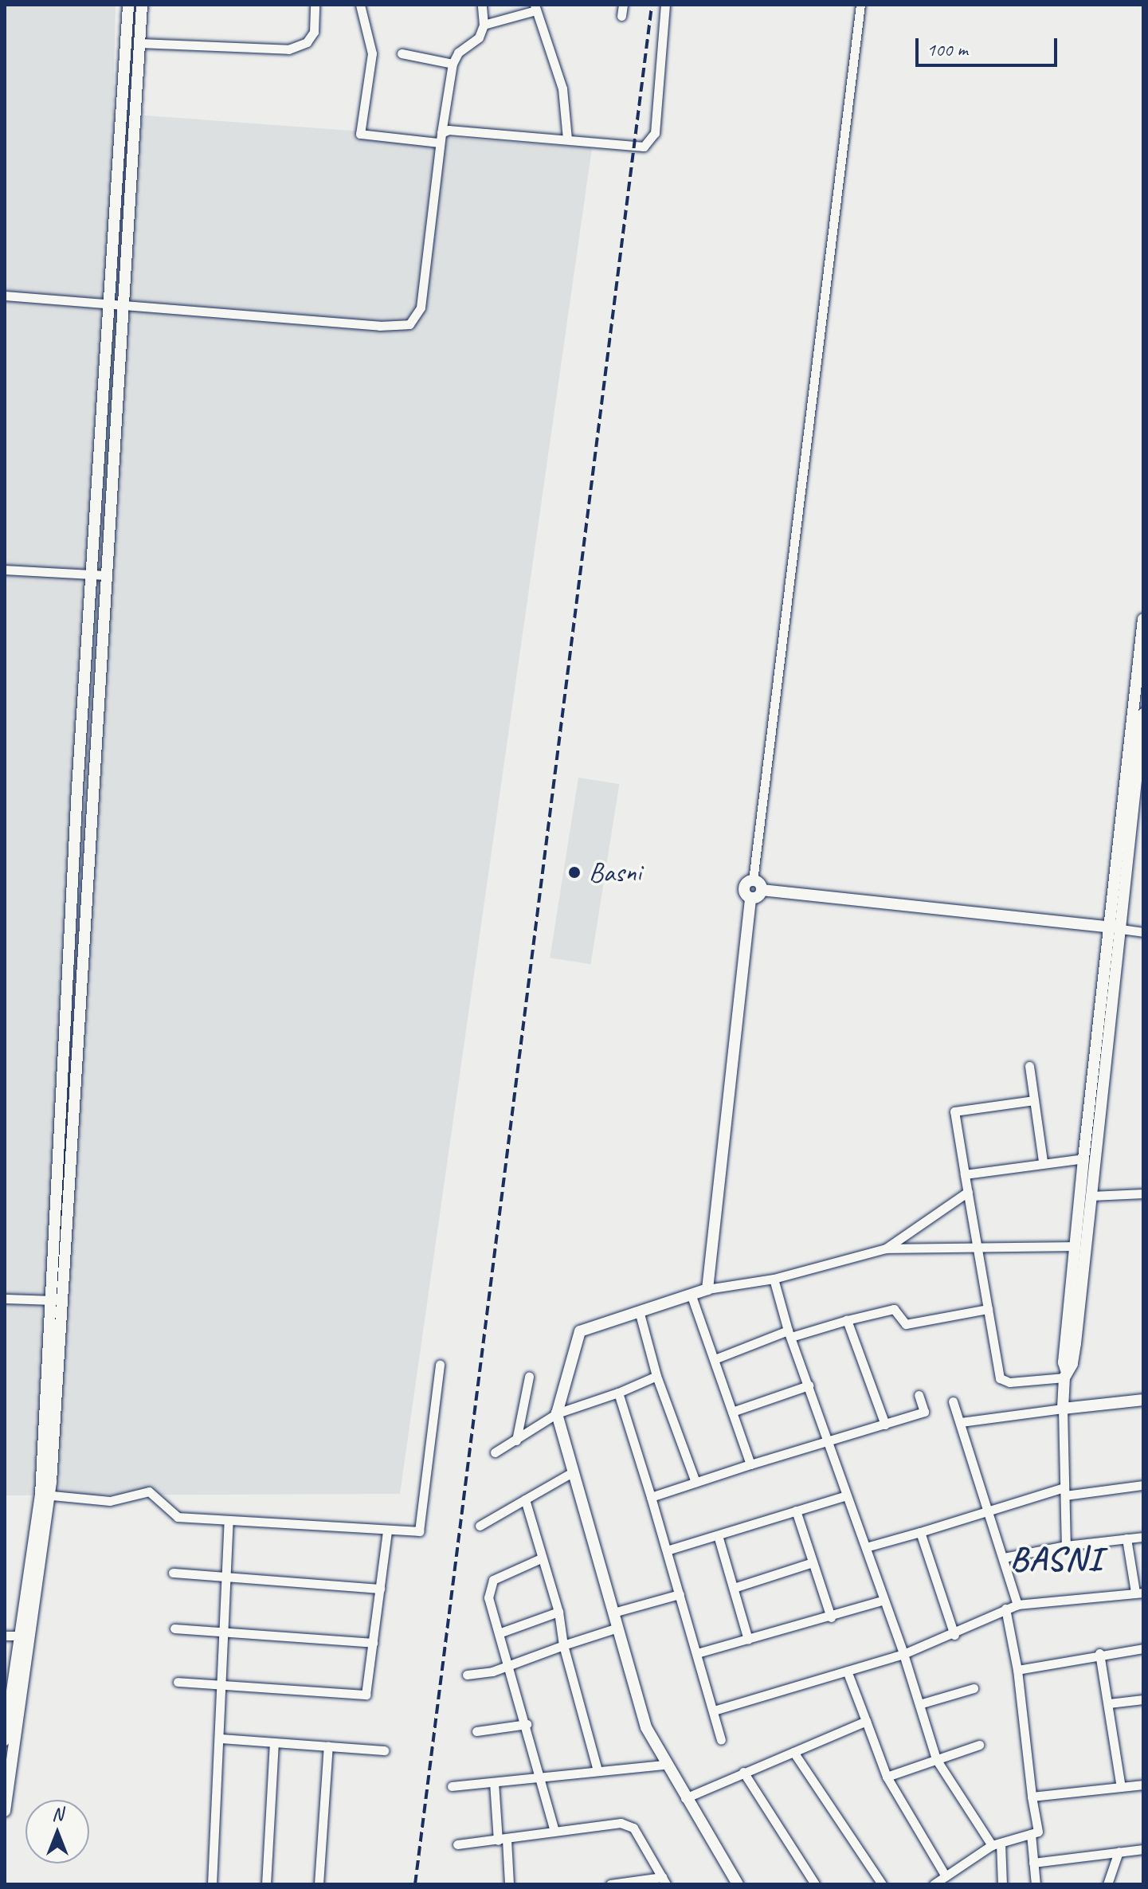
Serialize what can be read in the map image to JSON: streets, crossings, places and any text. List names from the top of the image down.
{
  "districts": ["BASNI"],
  "places": ["Basni"],
  "scale_bar": "100 m",
  "north": "top"
}
